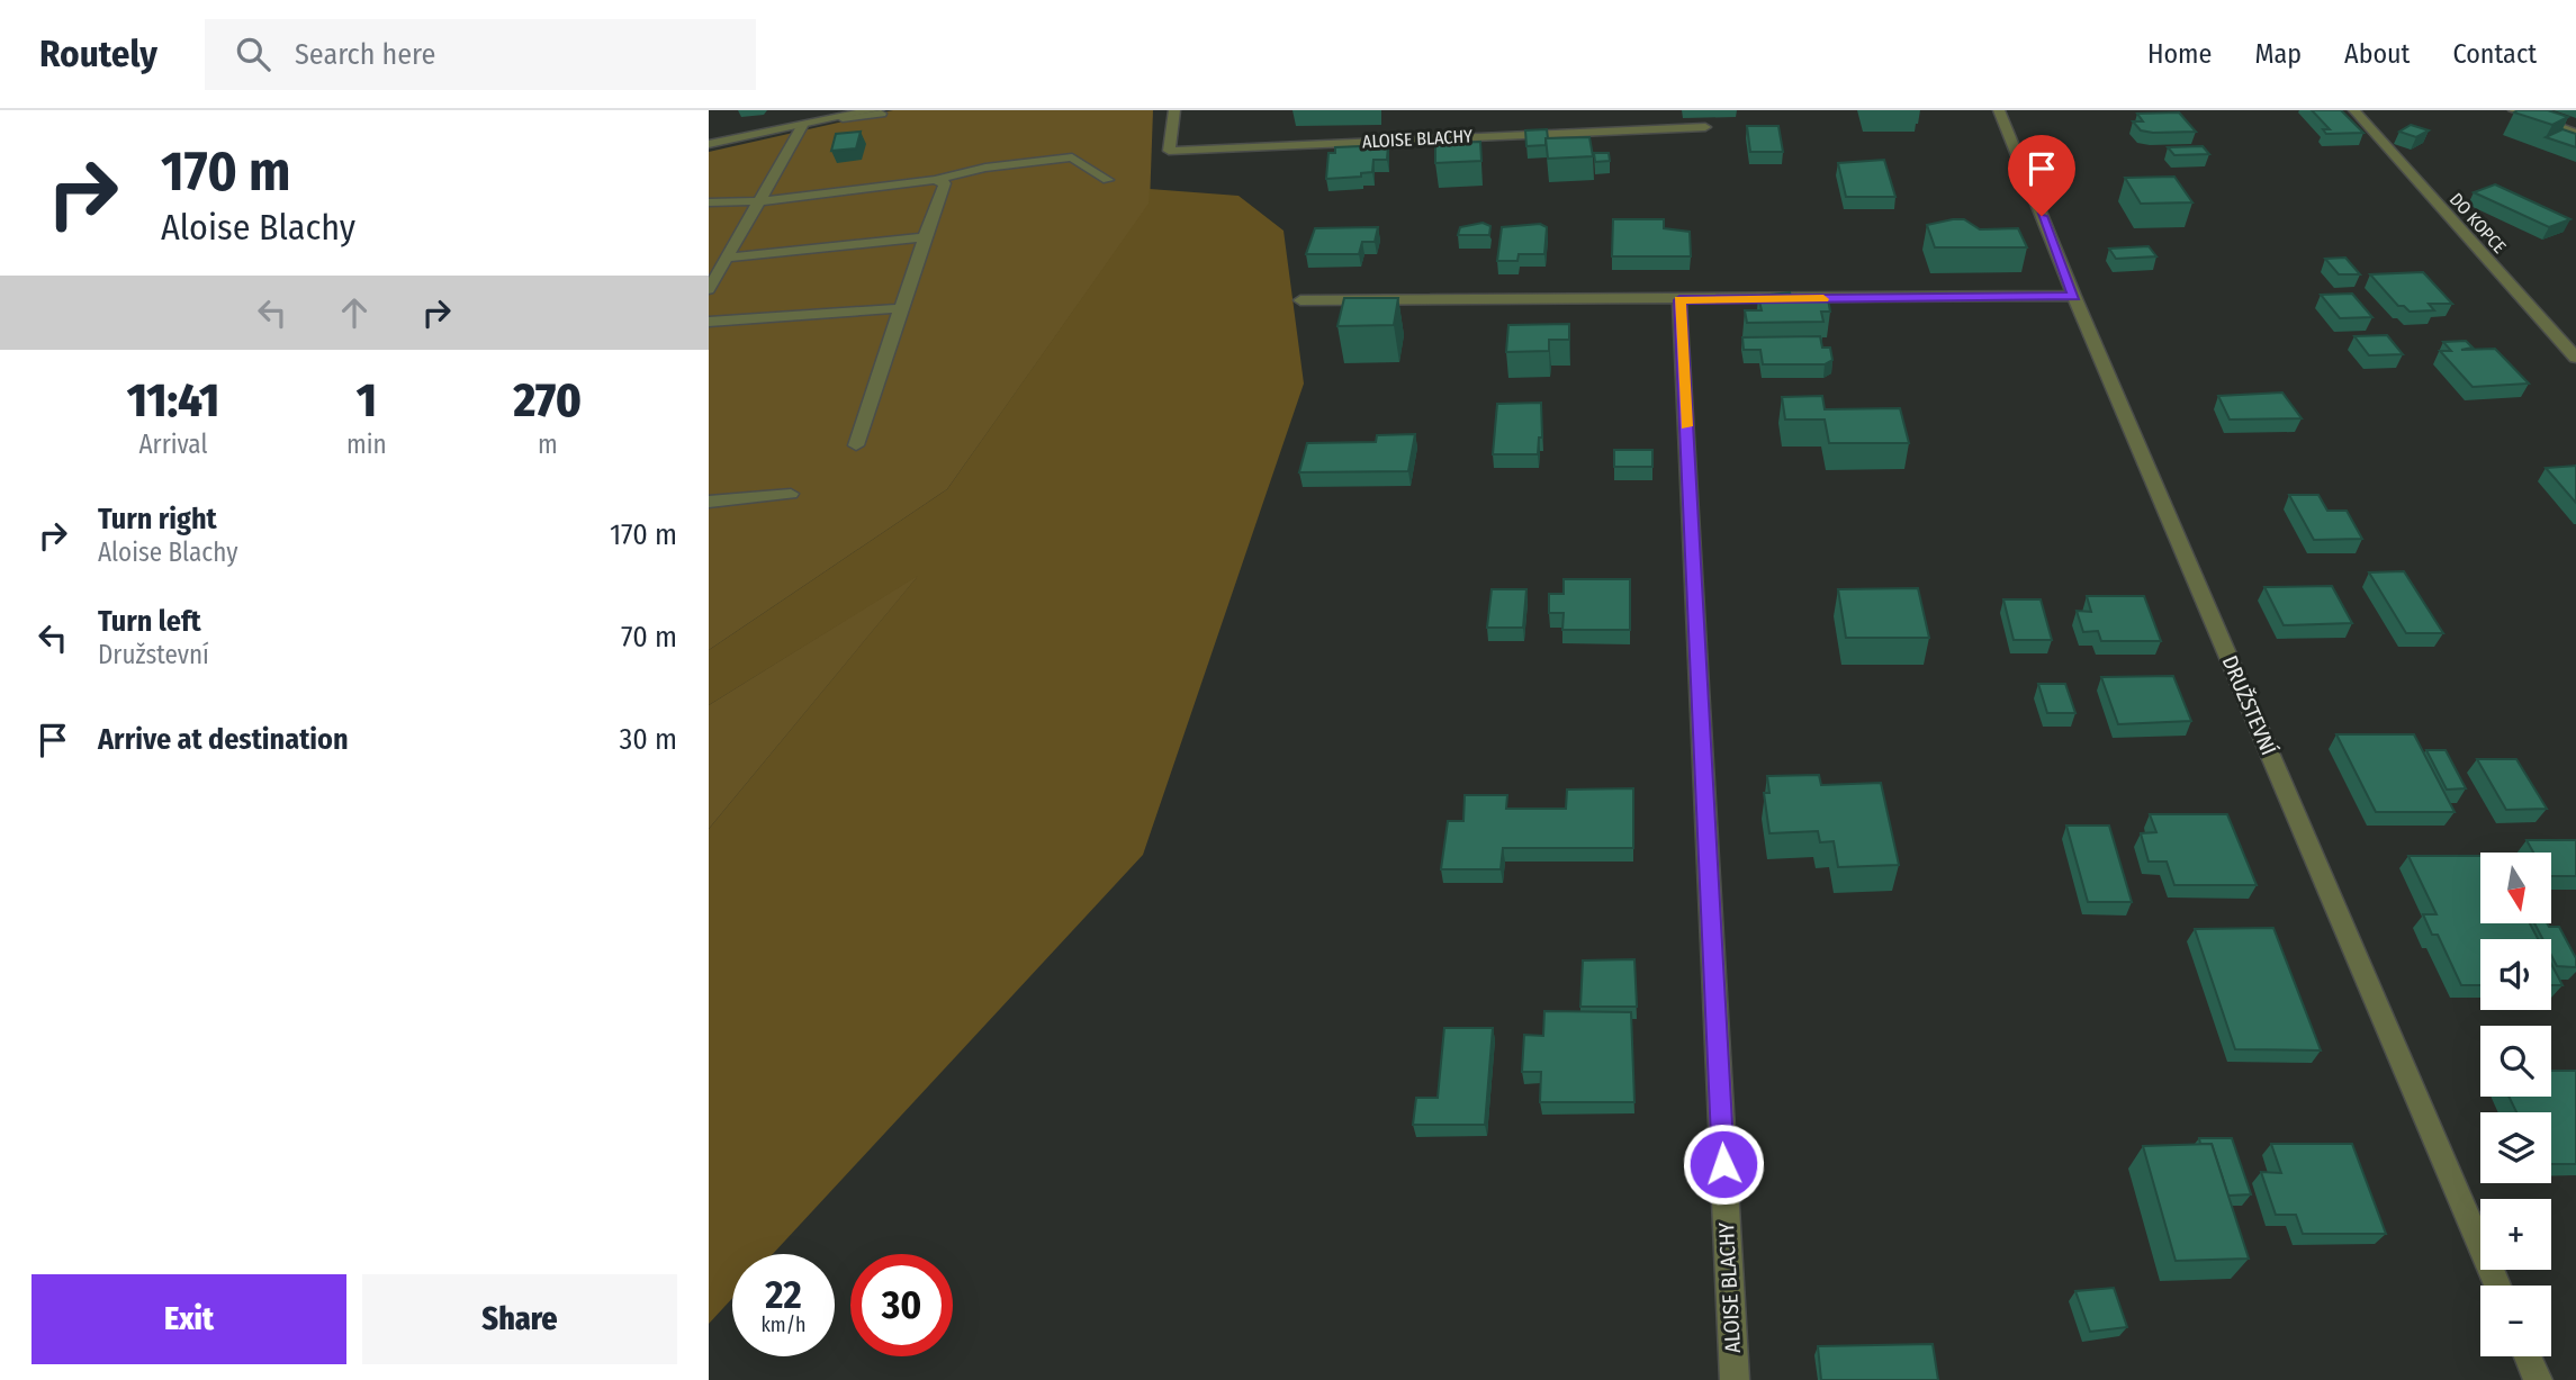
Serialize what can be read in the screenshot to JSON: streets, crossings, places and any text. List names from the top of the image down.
{
  "streets": {
    "street": ["ALOISE BLACHY", "DO KOPCE", "DRUŽSTEVNÍ"]
  },
  "north": "bottom",
  "page": {
    "header": "Routely",
    "search": "Search here",
    "nav": [
      "Home",
      "Map",
      "About",
      "Contact"
    ],
    "turn": ["170 m", "Aloise Blachy"],
    "eta": [
      "11:41",
      "Arrival",
      "1",
      "min",
      "270",
      "m"
    ],
    "list": [
      {
        "name": "Turn right",
        "note": "Aloise Blachy",
        "value": "170 m"
      },
      {
        "name": "Turn left",
        "note": "Družstevní",
        "value": "70 m"
      },
      {
        "name": "Arrive at destination",
        "value": "30 m"
      }
    ],
    "map_buttons": ["+", "−"],
    "speed": "22 km/h",
    "limit": "30",
    "buttons": ["Exit", "Share"]
  }
}
